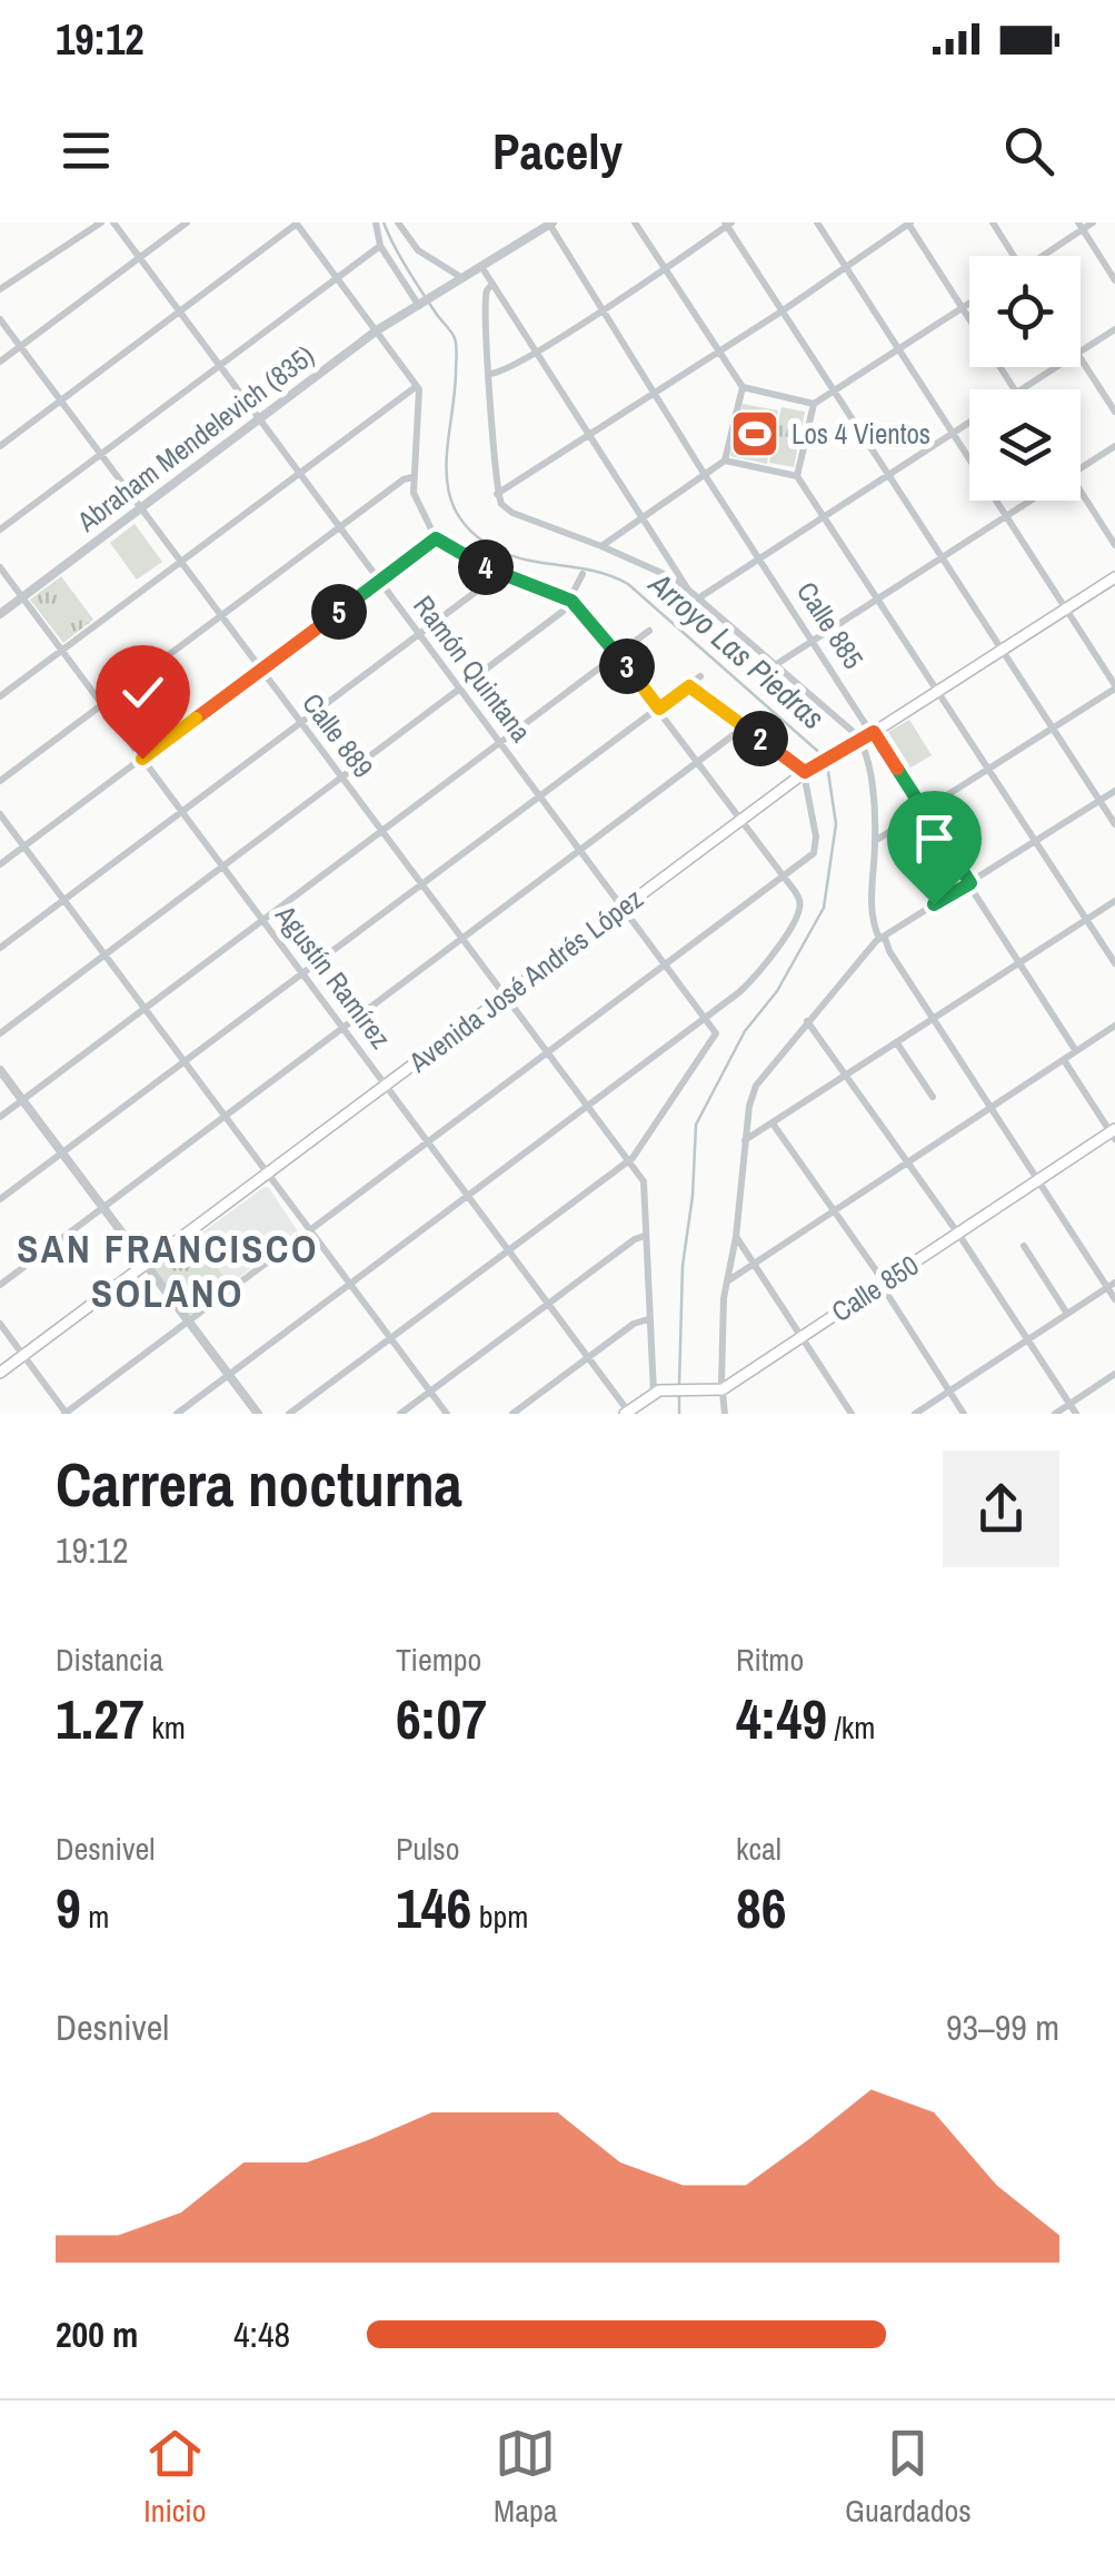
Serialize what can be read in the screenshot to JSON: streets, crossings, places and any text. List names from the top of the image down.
{
  "streets": {
    "main road": ["Avenida José Andrés López", "Calle 850"],
    "street": [
      "Abraham Mendelevich (835)",
      "Calle 885",
      "Ramón Quintana",
      "Calle 889",
      "Agustín Ramírez"
    ]
  },
  "crossings": [
    ["Abraham Mendelevich (835)", "Calle 885"],
    ["Abraham Mendelevich (835)", "Ramón Quintana"],
    ["Abraham Mendelevich (835)", "Calle 889"],
    ["Abraham Mendelevich (835)", "Agustín Ramírez"],
    ["Calle 885", "Avenida José Andrés López"],
    ["Ramón Quintana", "Calle 889"],
    ["Ramón Quintana", "Avenida José Andrés López"],
    ["Calle 889", "Avenida José Andrés López"],
    ["Agustín Ramírez", "Avenida José Andrés López"]
  ],
  "districts": ["SAN FRANCISCO SOLANO"],
  "water": ["Arroyo Las Piedras"],
  "places": {
    "sports": ["Los 4 Vientos"]
  },
  "page": {
    "status": "19:12",
    "header": "Pacely",
    "pins": [
      "4",
      "5",
      "3",
      "2"
    ],
    "heading": ["Carrera nocturna", "19:12"],
    "stats": [
      ["Distancia", "1.27 km"],
      ["Tiempo", "6:07"],
      ["Ritmo", "4:49 /km"],
      ["Desnivel", "9 m"],
      ["Pulso", "146 bpm"],
      ["kcal", "86"]
    ],
    "chart": ["Desnivel", "93–99 m"],
    "list": [
      {
        "name": "200 m",
        "note": "4:48"
      }
    ],
    "tabs": ["Inicio", "Mapa", "Guardados"]
  }
}
